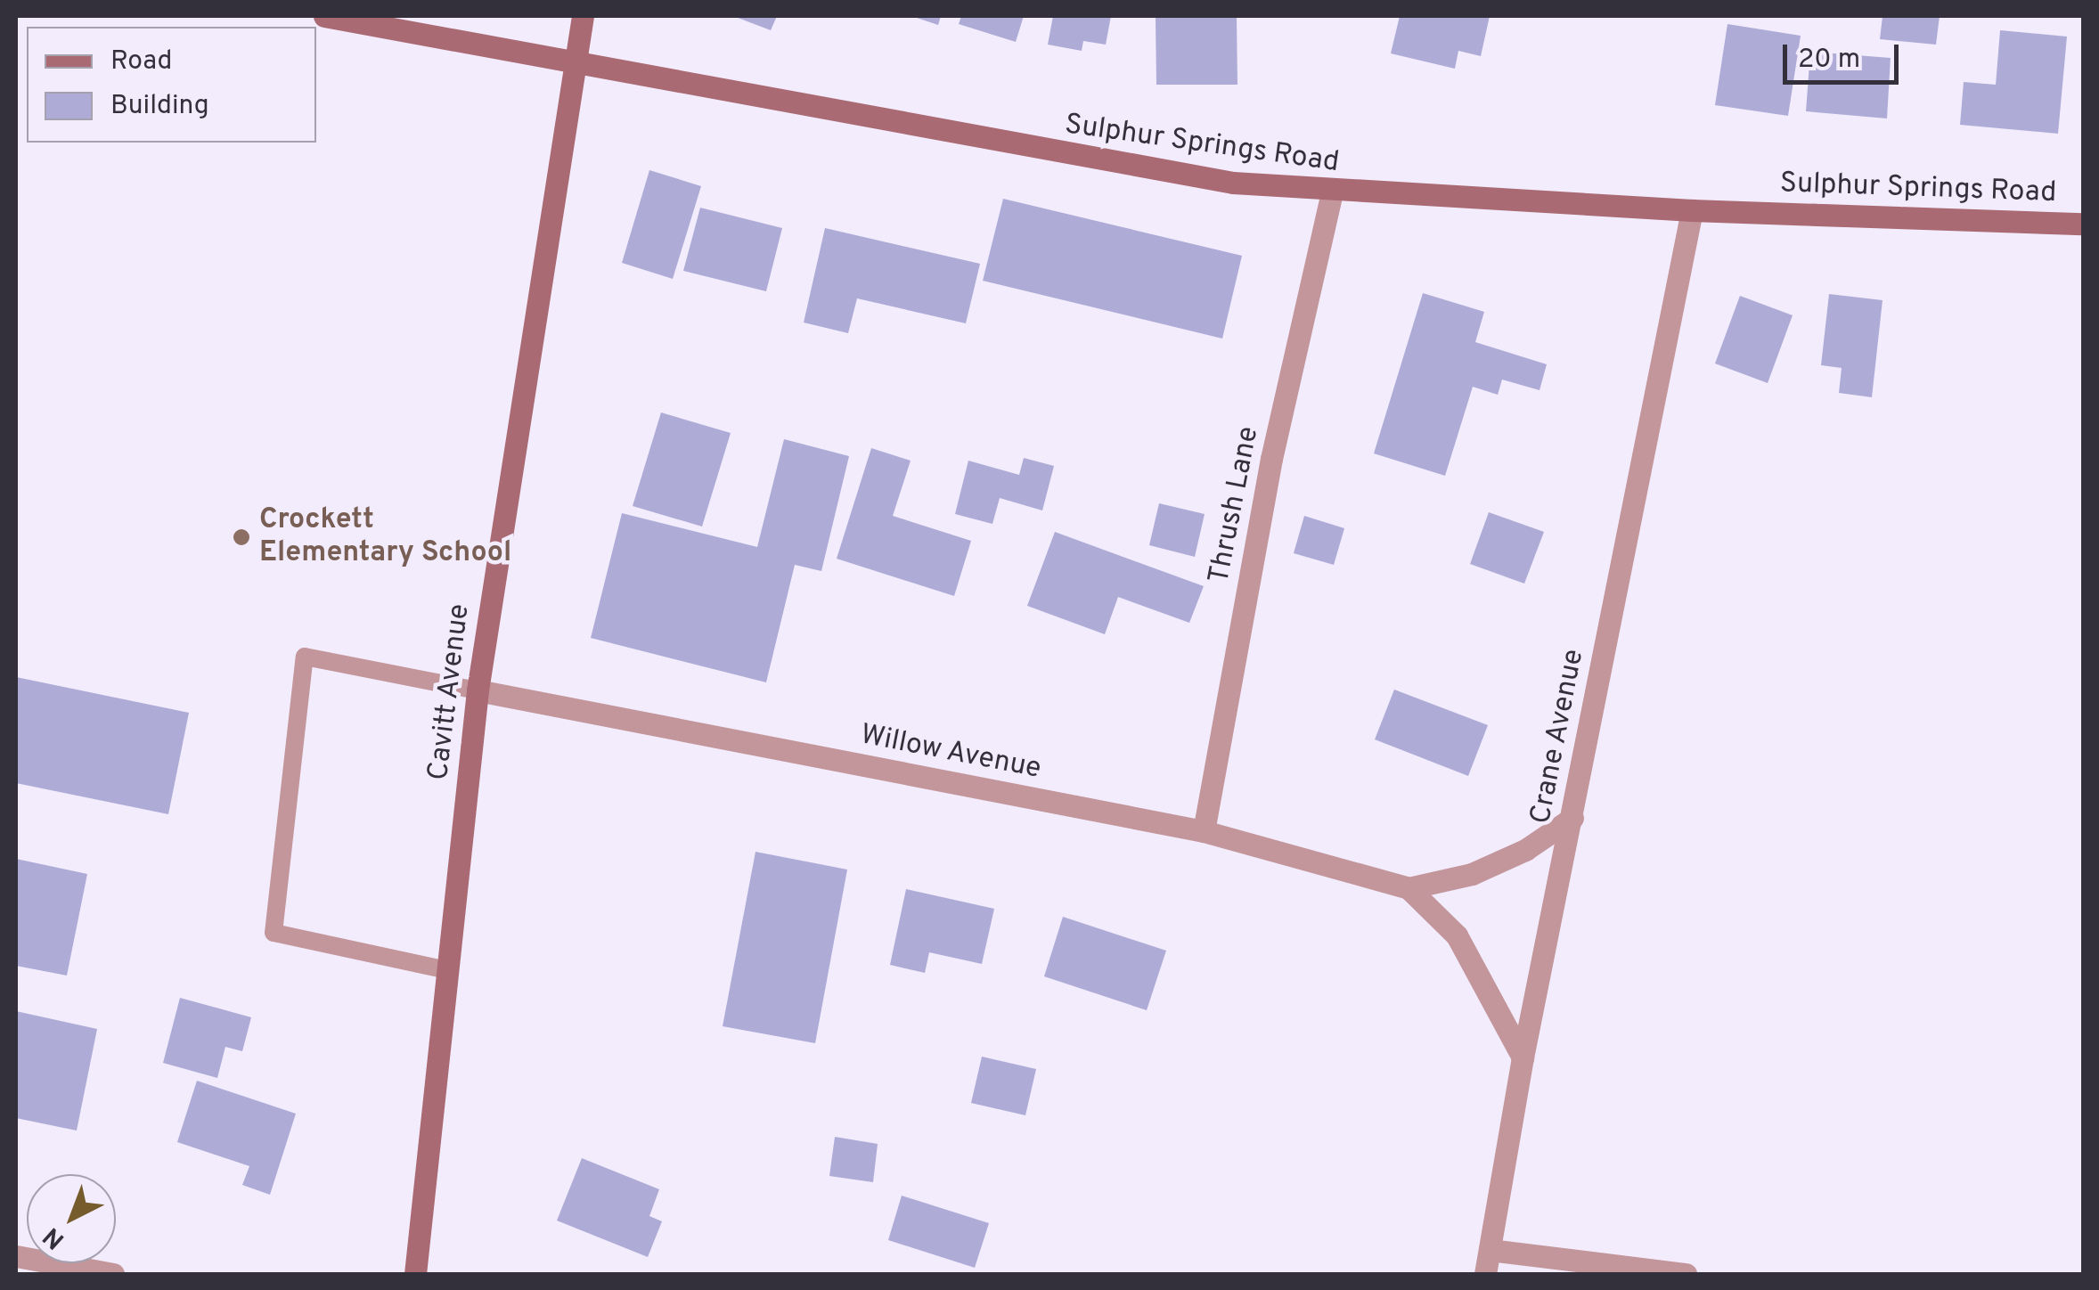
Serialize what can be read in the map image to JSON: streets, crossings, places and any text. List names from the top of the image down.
{
  "streets": {
    "street": [
      "Sulphur Springs Road",
      "Thrush Lane",
      "Cavitt Avenue",
      "Crane Avenue",
      "Willow Avenue"
    ]
  },
  "crossings": [
    ["Sulphur Springs Road", "Thrush Lane"],
    ["Sulphur Springs Road", "Cavitt Avenue"],
    ["Sulphur Springs Road", "Crane Avenue"],
    ["Thrush Lane", "Willow Avenue"],
    ["Cavitt Avenue", "Willow Avenue"],
    ["Crane Avenue", "Willow Avenue"]
  ],
  "places": ["Crockett Elementary School"],
  "legend": ["Road", "Building"],
  "scale_bar": "20 m",
  "north": "bottom left"
}
